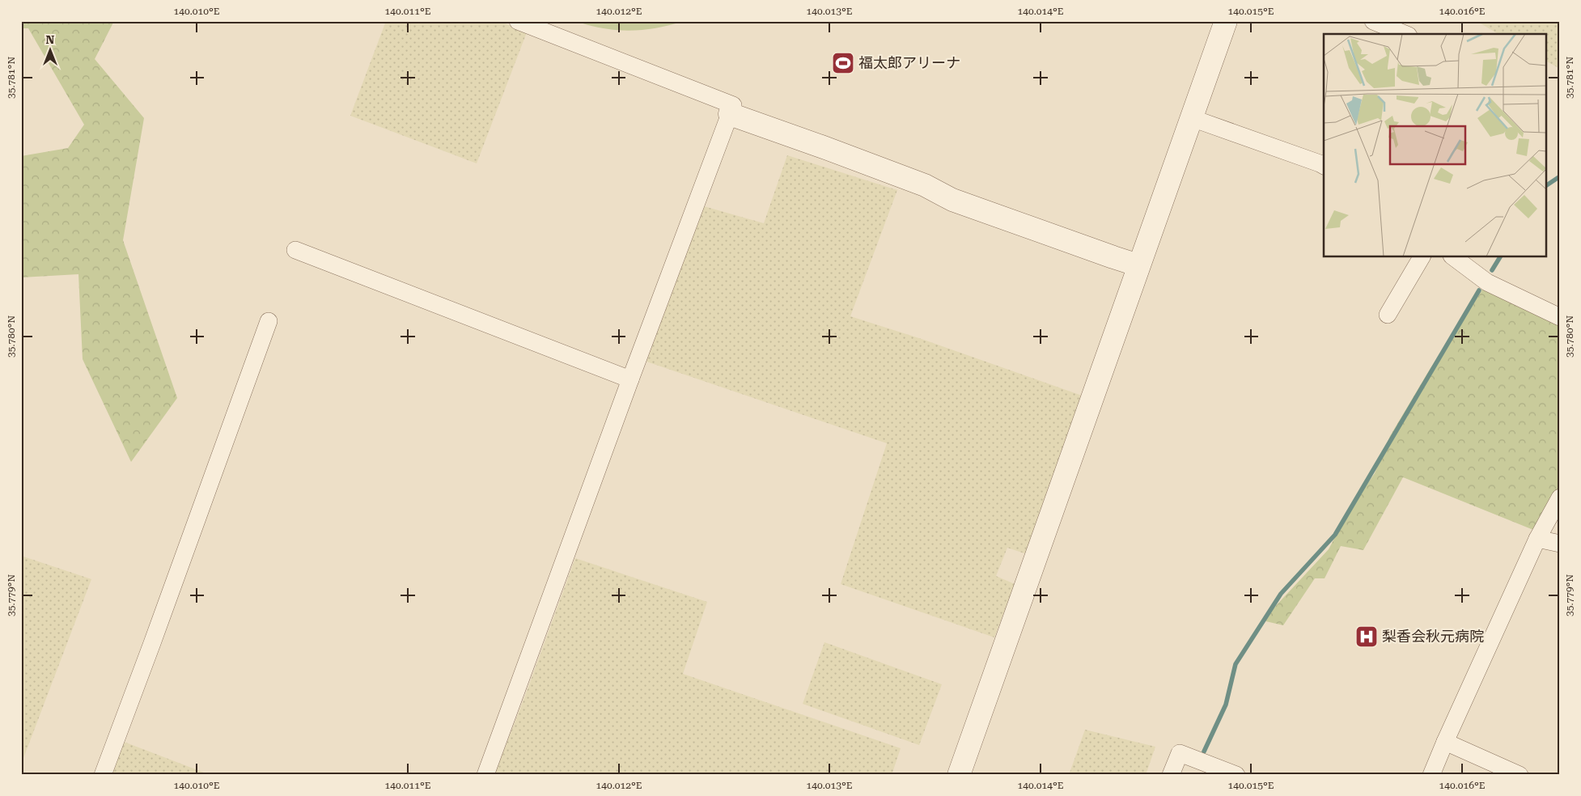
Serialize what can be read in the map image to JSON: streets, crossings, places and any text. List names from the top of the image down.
{
  "places": {
    "sports": ["福太郎アリーナ"],
    "hospital": ["梨香会秋元病院"]
  },
  "north": "top",
  "coordinates": [
    "140.010°E",
    "140.011°E",
    "140.012°E",
    "140.013°E",
    "140.014°E",
    "140.015°E",
    "140.016°E",
    "35.781°N",
    "35.780°N",
    "35.779°N"
  ]
}
